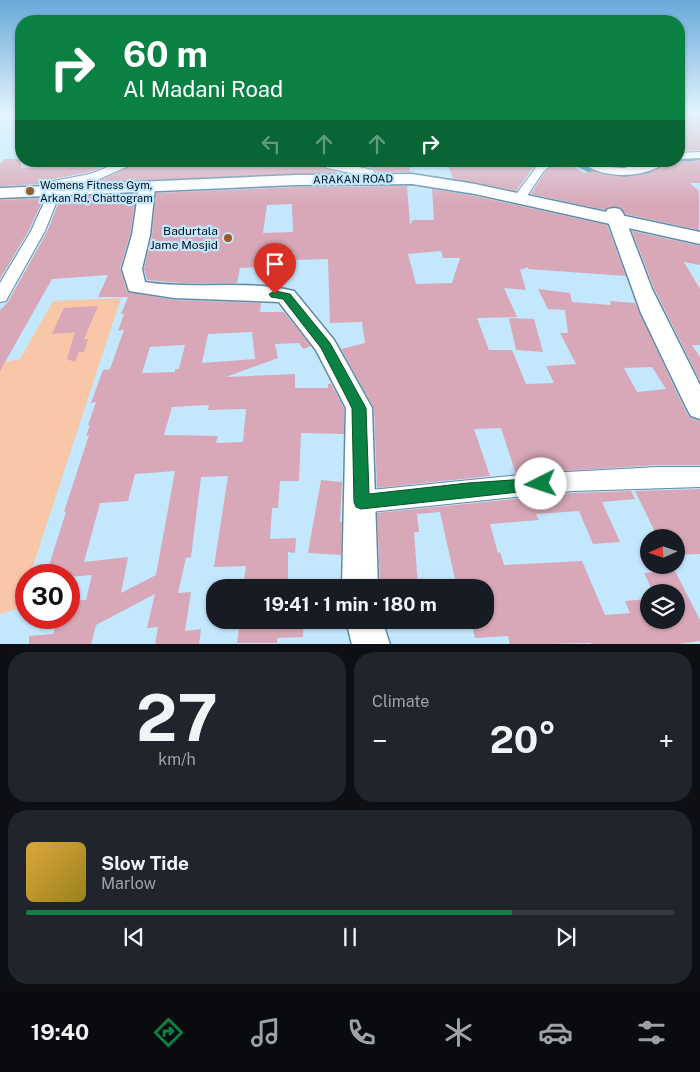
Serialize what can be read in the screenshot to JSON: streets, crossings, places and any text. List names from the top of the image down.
{
  "streets": {
    "main road": ["ARAKAN ROAD"]
  },
  "places": ["Womens Fitness Gym, Arkan Rd, Chattogram", "Badurtala Jame Mosjid"],
  "north": "left",
  "page": {
    "turn": ["60 m", "Al Madani Road"],
    "limit": "30",
    "trip": "19:41 · 1 min · 180 m",
    "tile": [
      ["27", "km/h"],
      "Climate"
    ],
    "heat": ["−", "20°", "+"],
    "song": ["Slow Tide", "Marlow"],
    "tabs": "19:40"
  }
}
